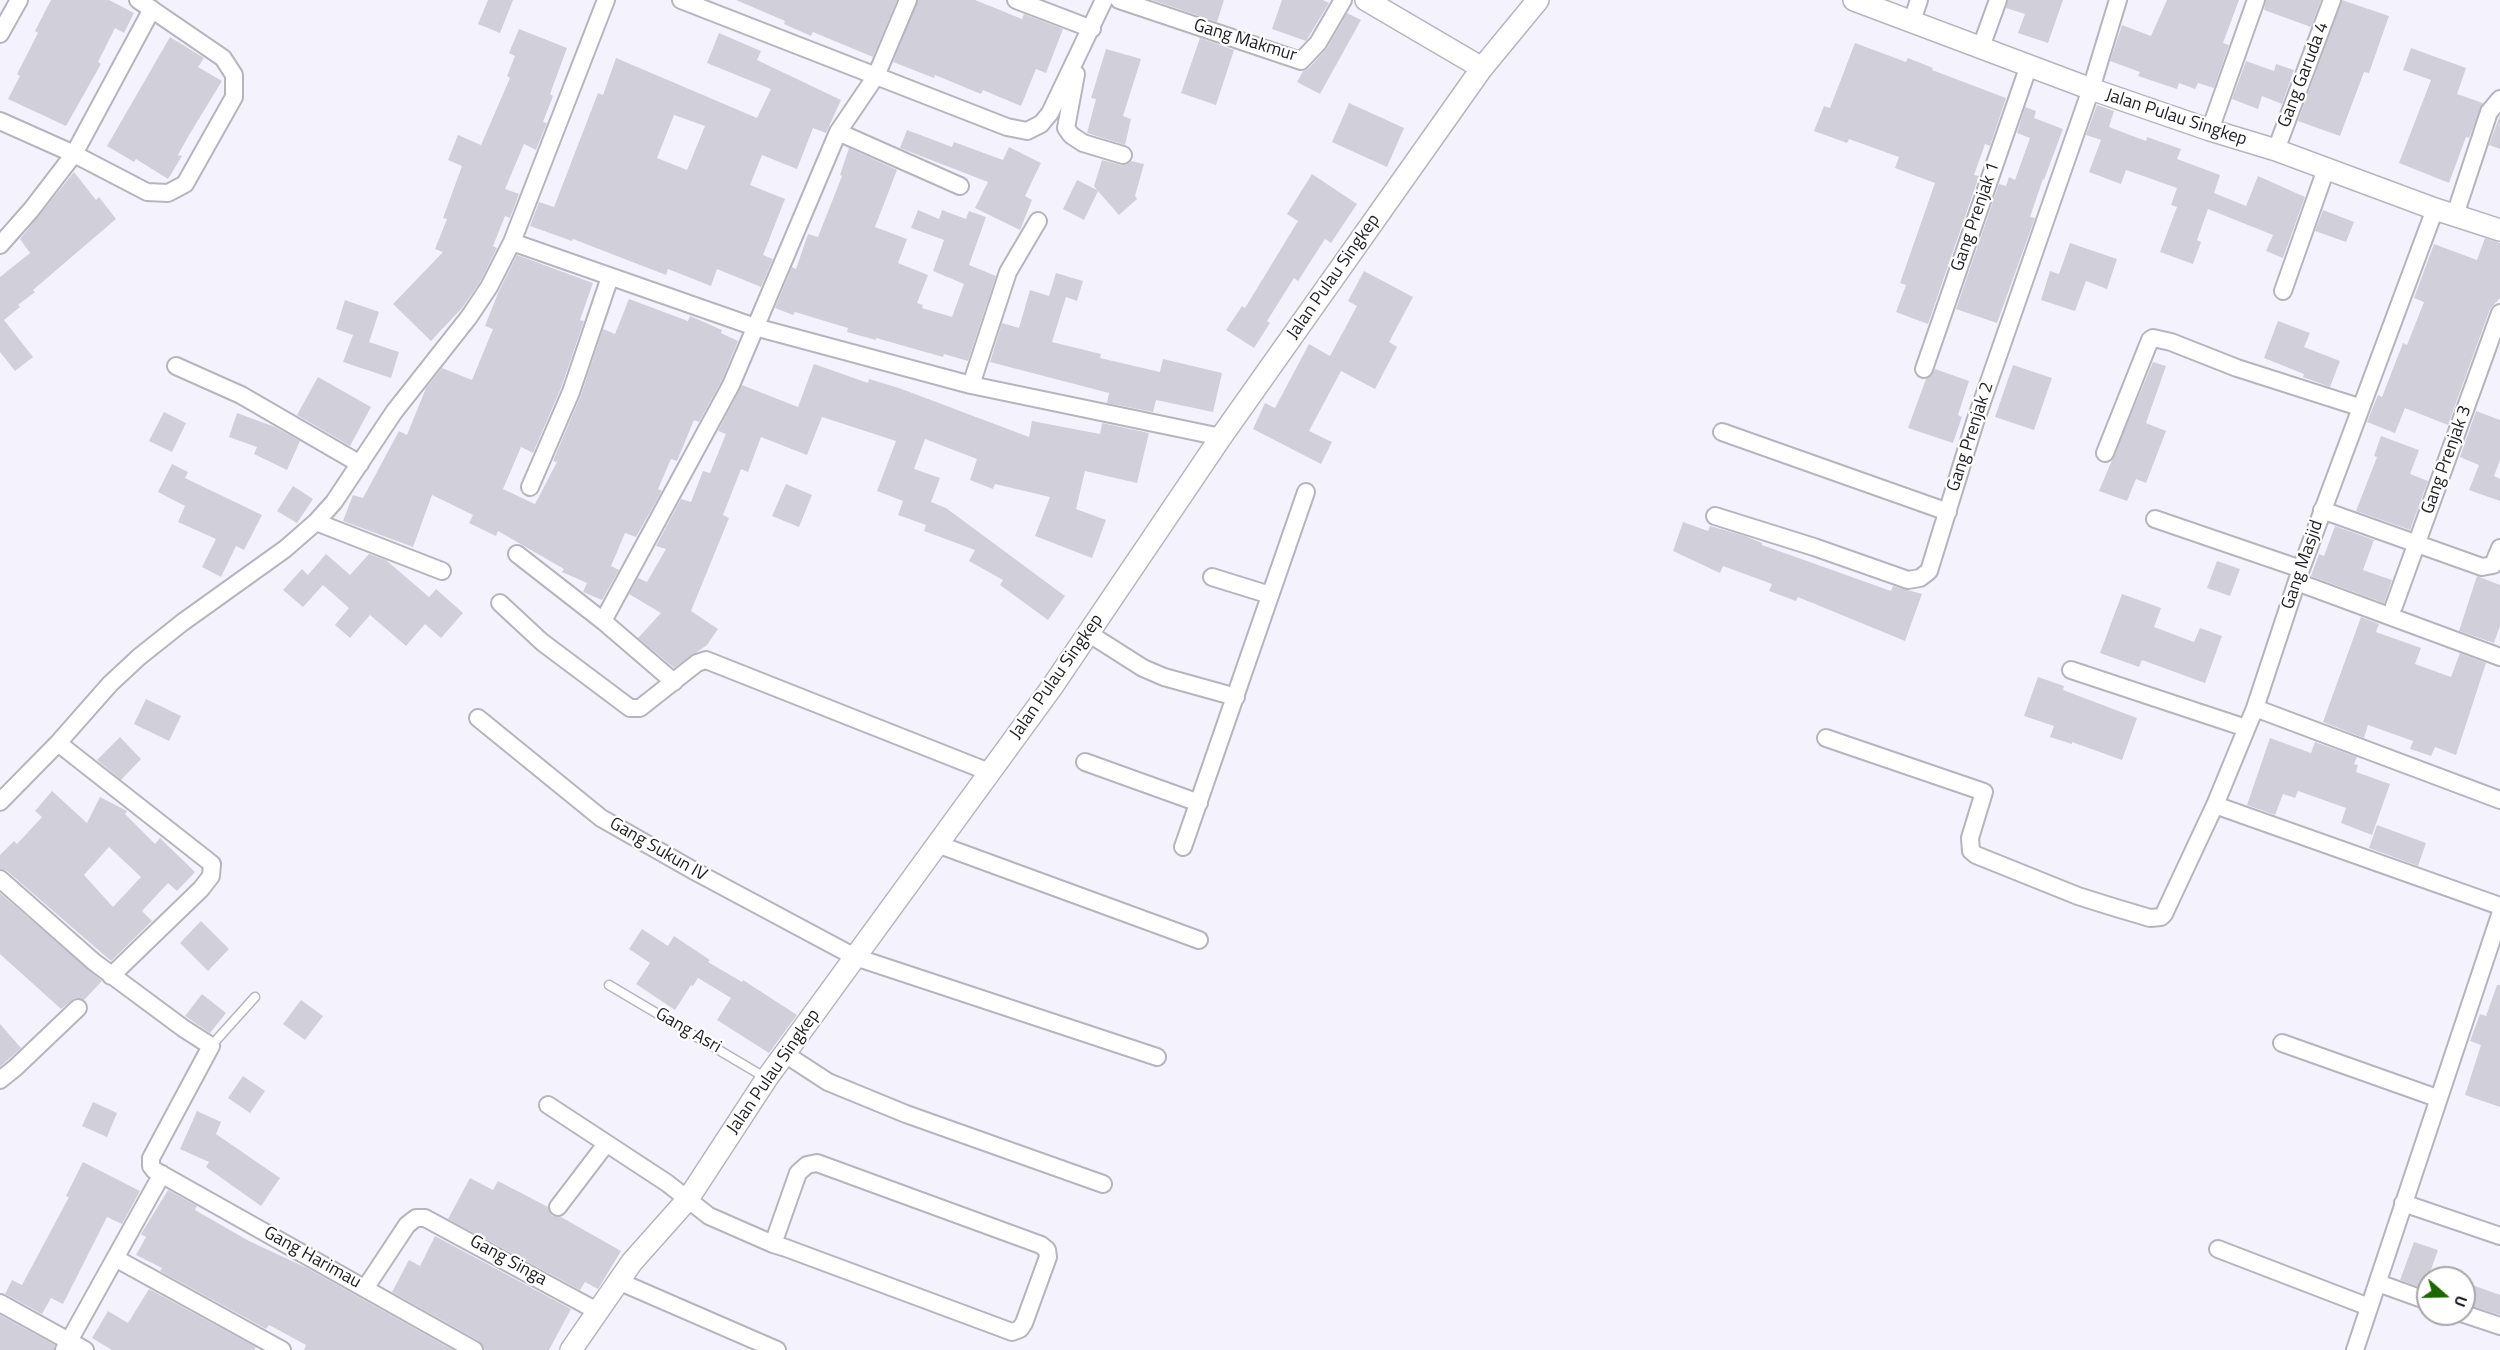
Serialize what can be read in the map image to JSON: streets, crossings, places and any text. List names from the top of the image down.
{
  "streets": {
    "street": [
      "Gang Makmur",
      "Gang Garuda 4",
      "Jalan Pulau Singkep",
      "Gang Prenjak 1",
      "Gang Prenjak 2",
      "Gang Prenjak 3",
      "Gang Masjid",
      "Gang Sukun IV",
      "Gang Harimau",
      "Gang Singa"
    ],
    "lane": ["Gang Asri"]
  },
  "crossings": [
    ["Gang Garuda 4", "Jalan Pulau Singkep"],
    ["Jalan Pulau Singkep", "Gang Prenjak 1"],
    ["Jalan Pulau Singkep", "Gang Prenjak 2"],
    ["Jalan Pulau Singkep", "Gang Masjid"],
    ["Jalan Pulau Singkep", "Gang Sukun IV"],
    ["Jalan Pulau Singkep", "Gang Asri"],
    ["Jalan Pulau Singkep", "Gang Singa"],
    ["Gang Harimau", "Gang Singa"]
  ],
  "north": "right"
}
